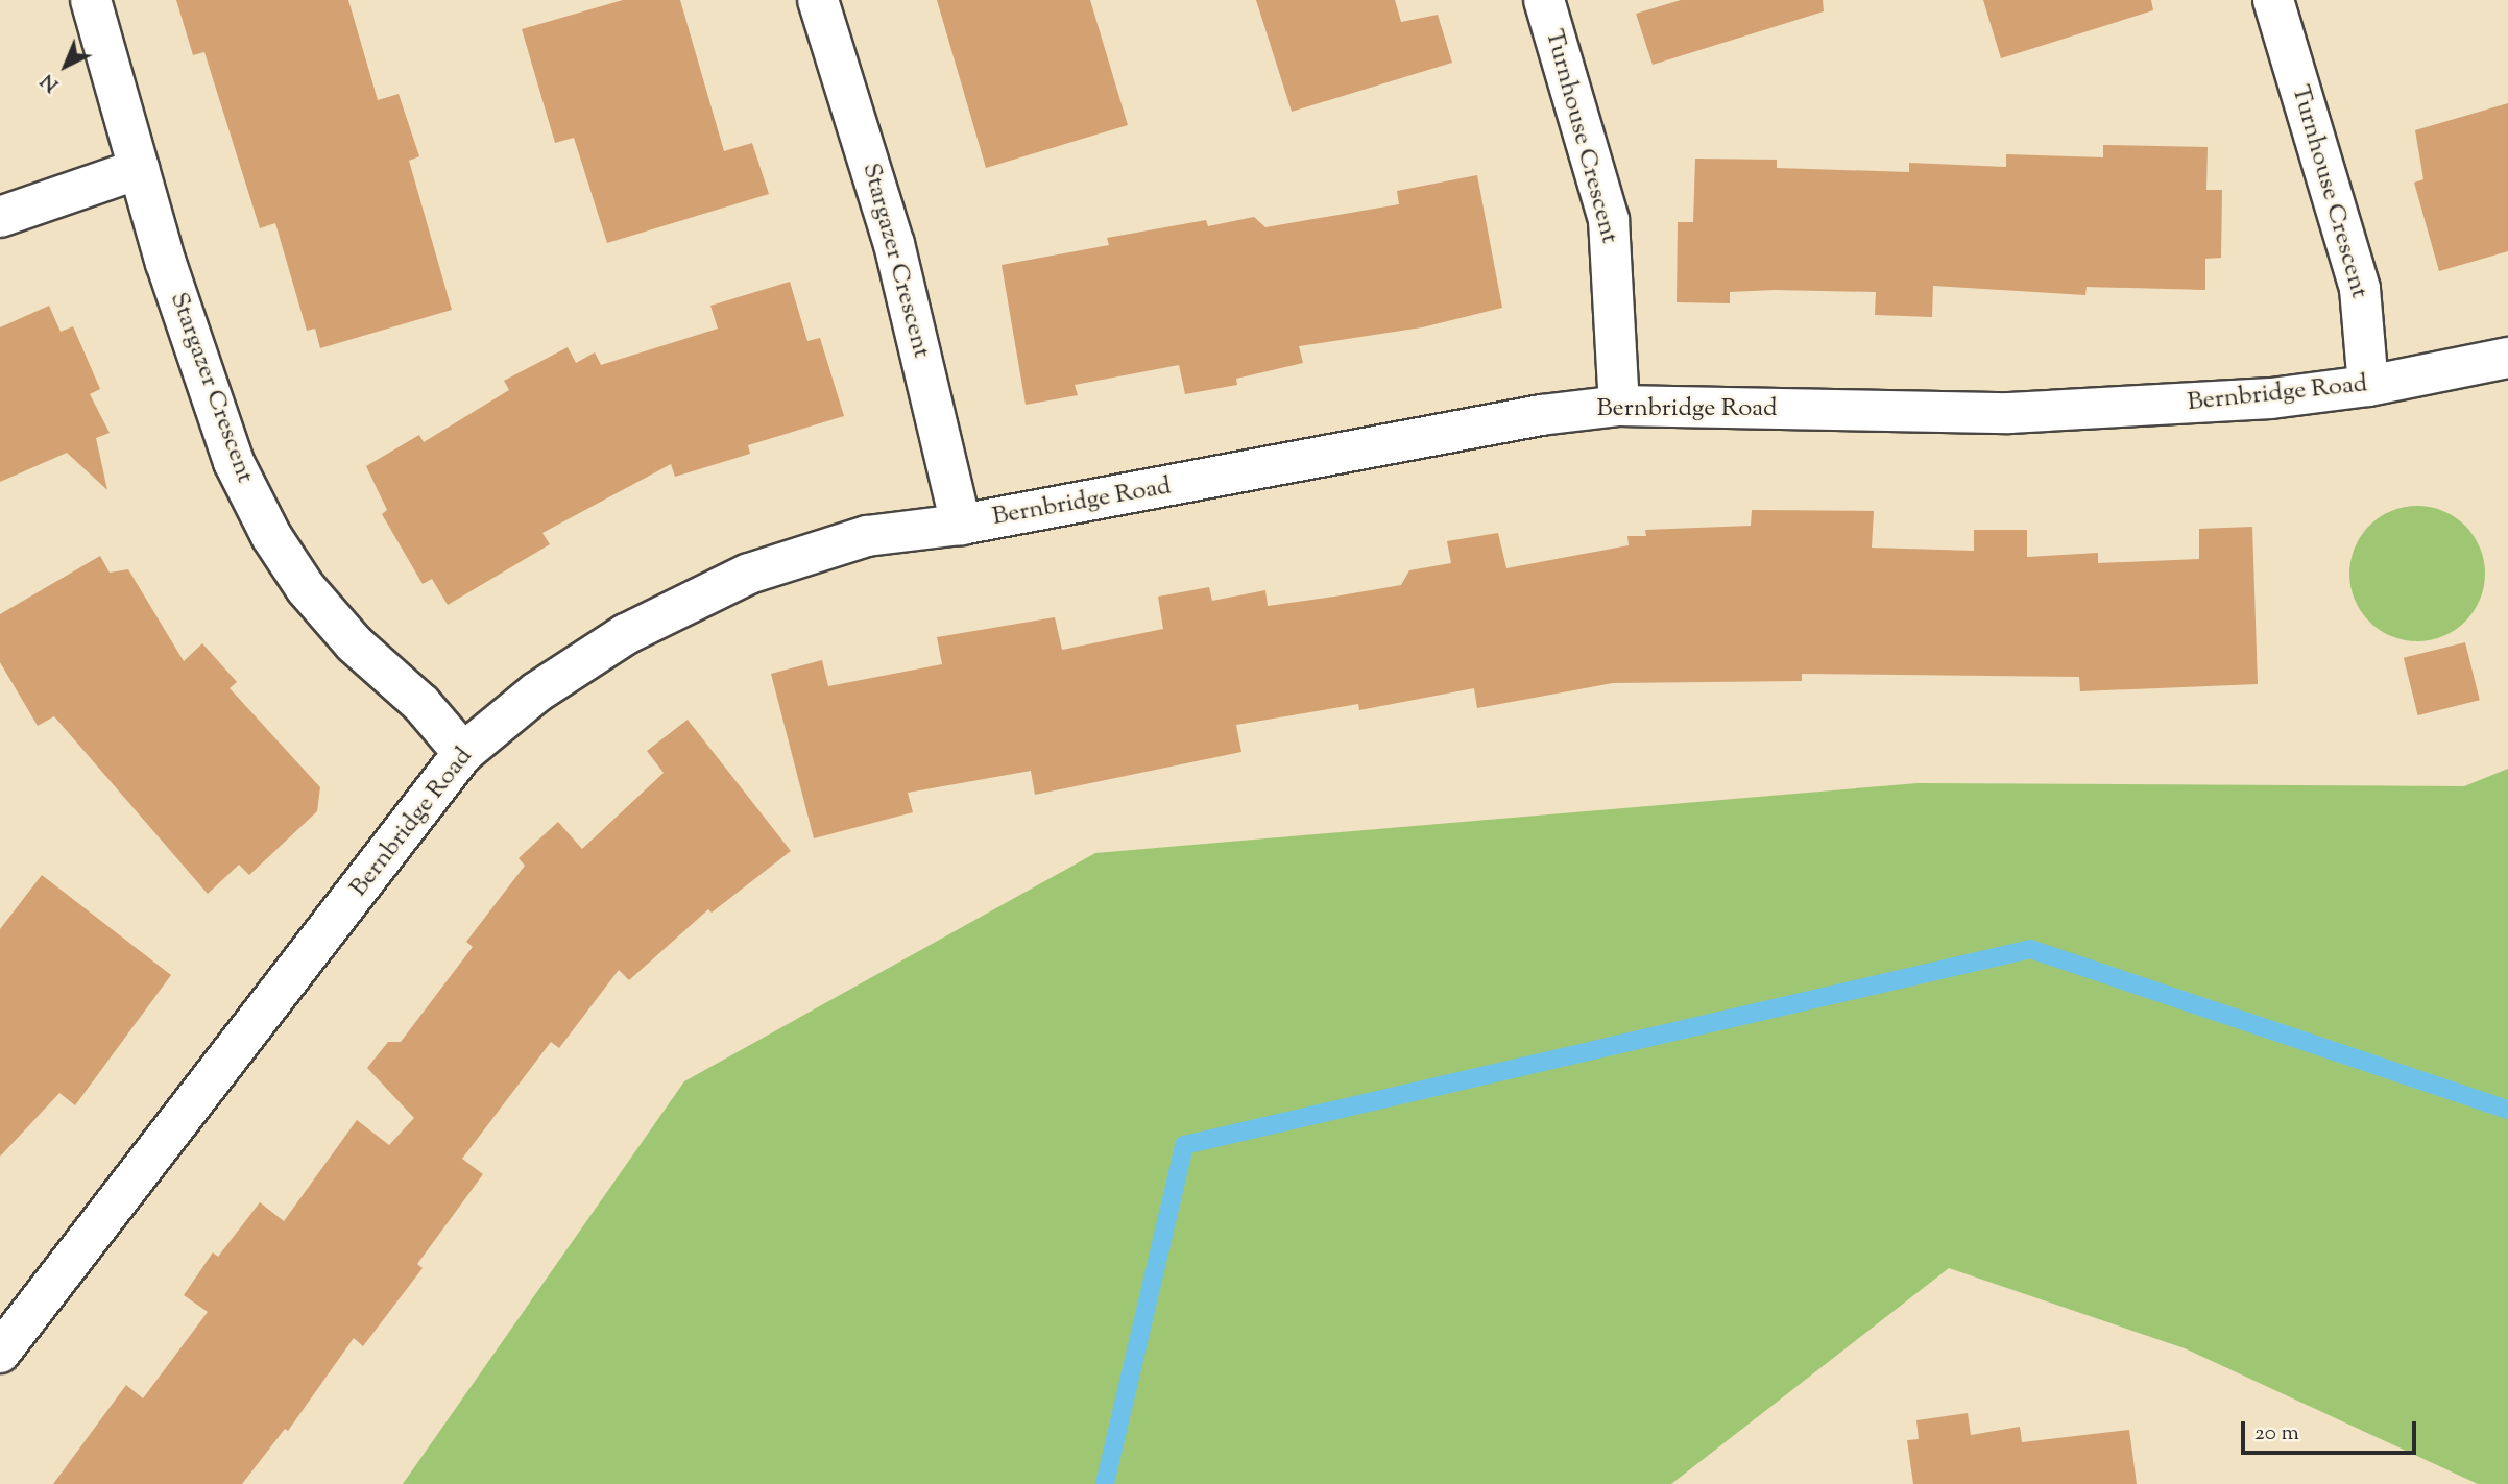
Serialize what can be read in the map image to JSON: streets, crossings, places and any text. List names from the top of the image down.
{
  "streets": {
    "street": ["Turnhouse Crescent", "Stargazer Crescent", "Bernbridge Road"]
  },
  "crossings": [
    ["Turnhouse Crescent", "Bernbridge Road"],
    ["Stargazer Crescent", "Bernbridge Road"]
  ],
  "scale_bar": "20 m",
  "north": "bottom left"
}
